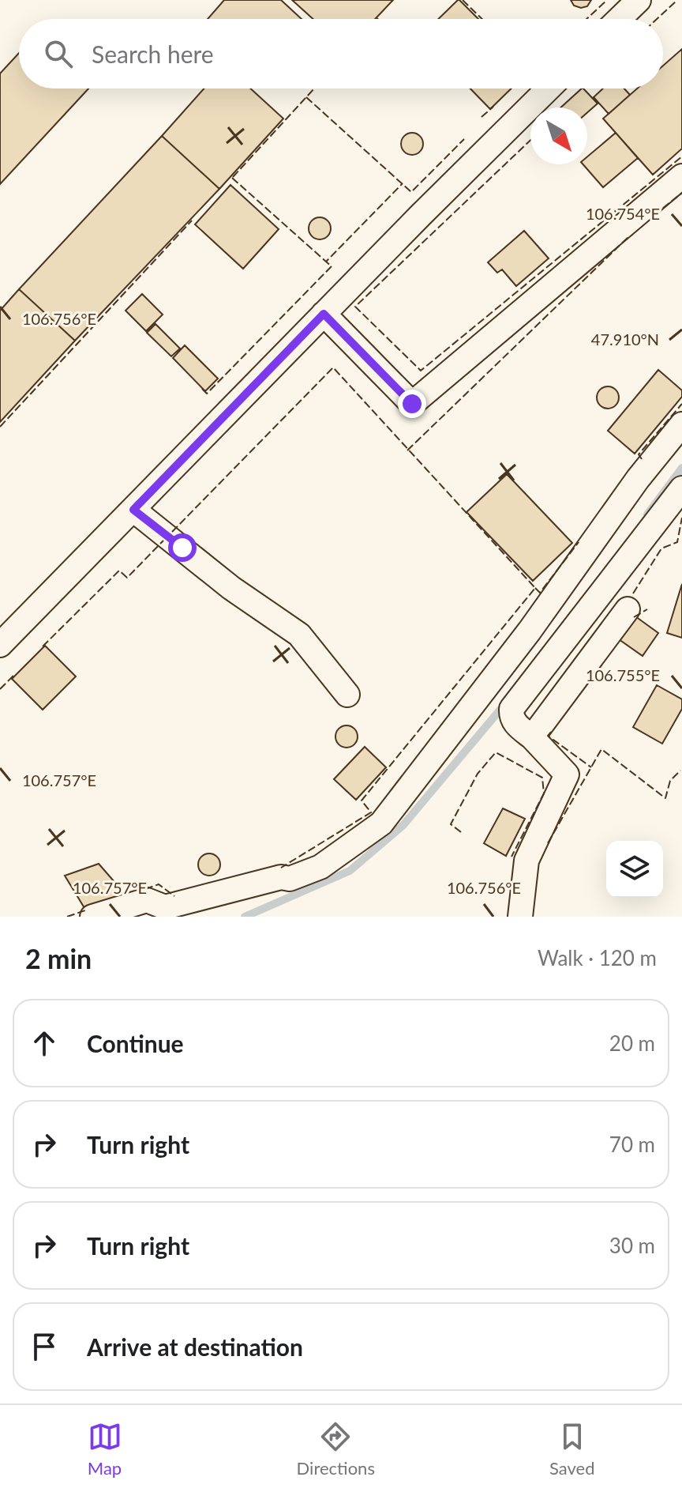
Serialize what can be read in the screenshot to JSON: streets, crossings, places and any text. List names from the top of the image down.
{
  "north": "bottom right",
  "page": {
    "search": "Search here",
    "heading": ["2 min", "Walk · 120 m"],
    "list": [
      ["Continue", "20 m"],
      ["Turn right", "70 m"],
      ["Turn right", "30 m"],
      "Arrive at destination"
    ],
    "nav": ["Map", "Directions", "Saved"]
  },
  "coordinates": [
    "106.754°E",
    "106.756°E",
    "47.910°N",
    "106.755°E",
    "106.757°E"
  ]
}
